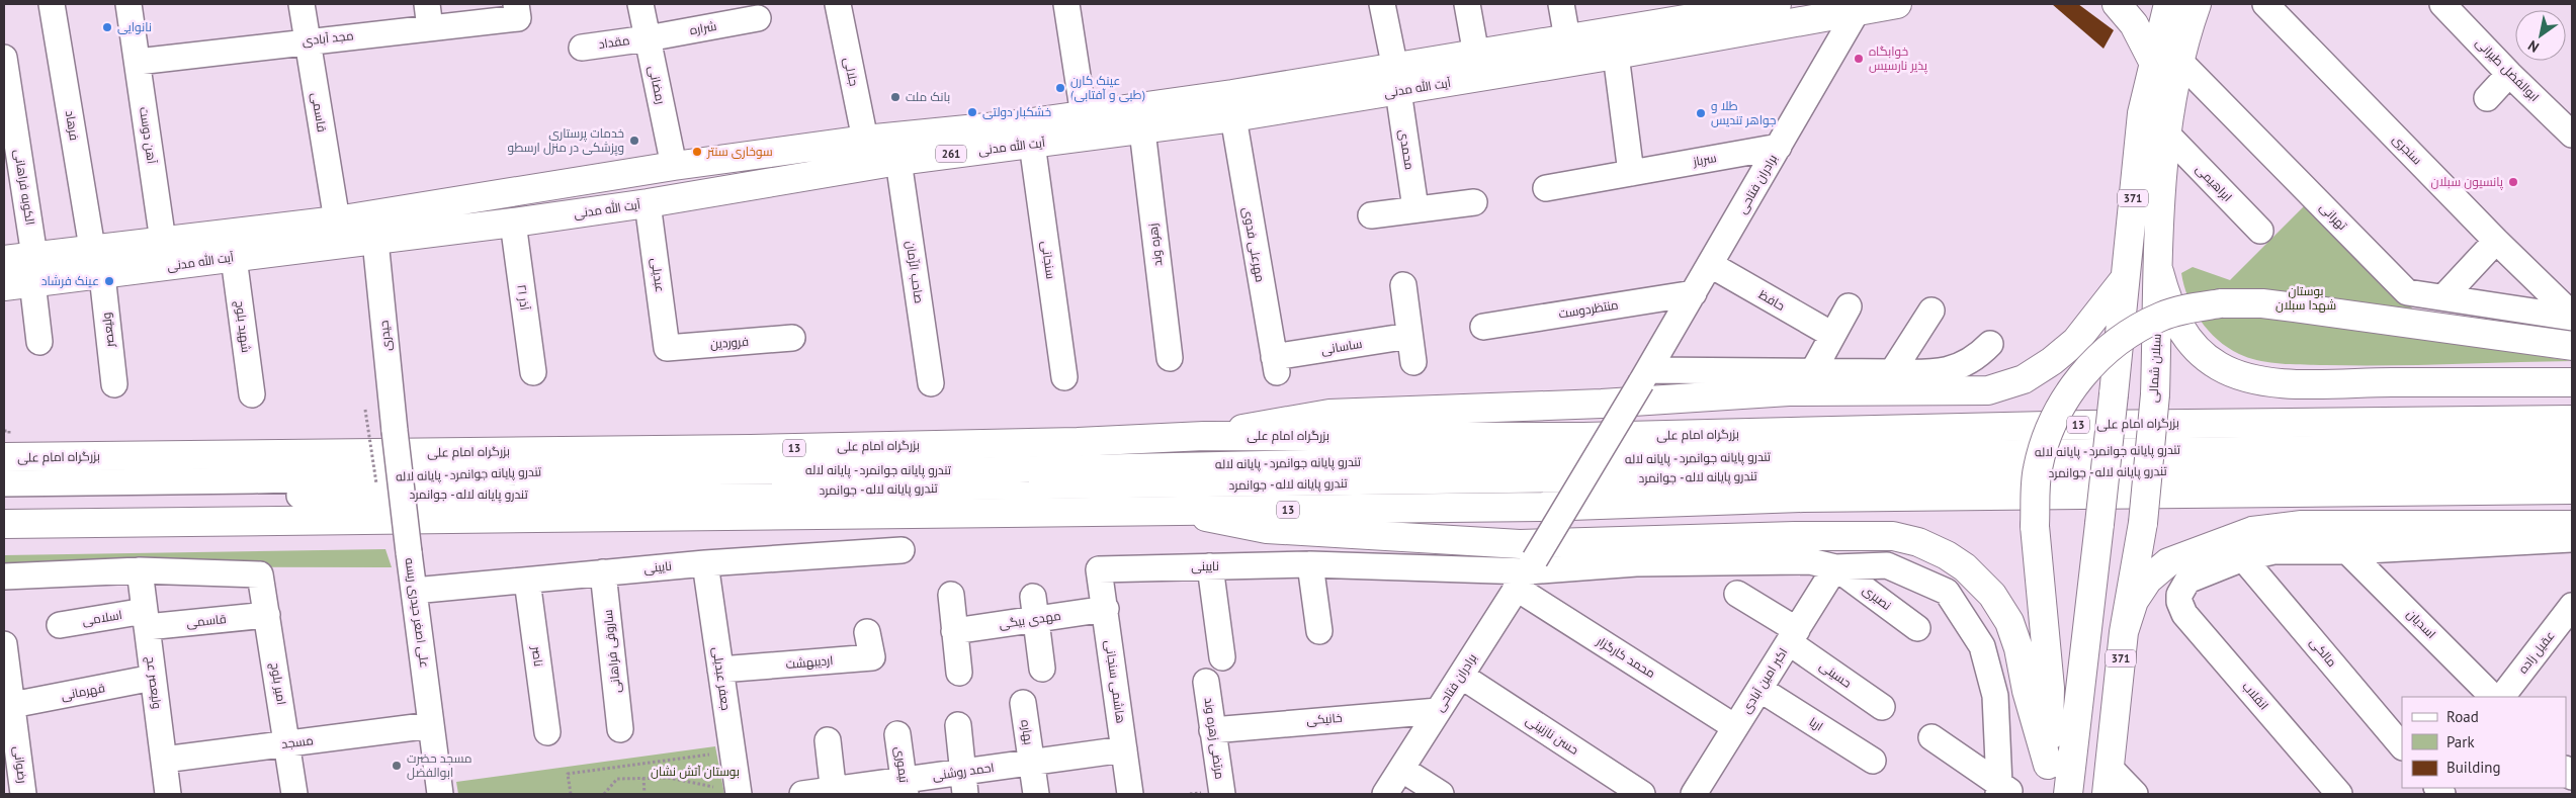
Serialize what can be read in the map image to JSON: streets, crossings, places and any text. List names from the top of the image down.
{
  "streets": {
    "main road": [
      "آیت الله مدنی",
      "261",
      "371",
      "سبلان شمالی",
      "بزرگراه امام علی",
      "13"
    ],
    "street": [
      "شراره",
      "مجد آبادی",
      "مقداد",
      "ابوالفضل طیرانی",
      "جلالی",
      "رمضانی",
      "قاسمی",
      "فرهاد",
      "آهن دوست",
      "محمدی",
      "سنجری",
      "سرباز",
      "ابراهیمی",
      "برادران فتاحی",
      "الکوبه فراهانی",
      "تهرانی",
      "زهره وند",
      "مهرعلی فدوی",
      "سنجانی",
      "صاحب الزّمان",
      "عبدیلی",
      "آذر ۲۱",
      "حافظ",
      "منتظردوست",
      "شهید بلوچ",
      "ولیعصر",
      "حیدری",
      "فروردین",
      "ساسانی",
      "تندرو پایانه جوانمرد - پایانه لاله",
      "تندرو پایانه لاله - جوانمرد",
      "نایینی",
      "نصیری",
      "علی اصغر حیدری ریسه",
      "اسلامی",
      "مهدی بیگی",
      "اسدیان",
      "ساروقی فراهانی",
      "مالکی",
      "عقیل زاده",
      "ناصر",
      "محمد کارگزار",
      "اردیبهشت",
      "حسینی",
      "جعفر عبدیلی",
      "اکبر امین آبادی",
      "هاشمی سنجانی",
      "ولیعصر عج",
      "امیر بلوچ",
      "قهرمانی",
      "انقلاب",
      "خانیکی",
      "اریا",
      "بهاره",
      "حسن نازنینی",
      "مرتضی زهره وند",
      "مسجد",
      "رضوانی",
      "تیموری",
      "احمد روشنی"
    ]
  },
  "crossings": [
    ["شراره", "مقداد"],
    ["شراره", "رمضانی"],
    ["مجد آبادی", "قاسمی"],
    ["مجد آبادی", "آهن دوست"],
    ["مقداد", "رمضانی"],
    ["جلالی", "آیت الله مدنی"],
    ["رمضانی", "آیت الله مدنی"],
    ["آیت الله مدنی", "قاسمی"],
    ["آیت الله مدنی", "فرهاد"],
    ["آیت الله مدنی", "آهن دوست"],
    ["آیت الله مدنی", "محمدی"],
    ["آیت الله مدنی", "برادران فتاحی"],
    ["آیت الله مدنی", "الکوبه فراهانی"],
    ["آیت الله مدنی", "زهره وند"],
    ["آیت الله مدنی", "مهرعلی فدوی"],
    ["آیت الله مدنی", "سنجانی"],
    ["آیت الله مدنی", "صاحب الزّمان"],
    ["آیت الله مدنی", "عبدیلی"],
    ["آیت الله مدنی", "آذر ۲۱"],
    ["آیت الله مدنی", "شهید بلوچ"],
    ["آیت الله مدنی", "ولیعصر"],
    ["آیت الله مدنی", "حیدری"],
    ["قاسمی", "اسلامی"],
    ["قاسمی", "ولیعصر عج"],
    ["قاسمی", "امیر بلوچ"],
    ["سنجری", "تهرانی"],
    ["سرباز", "برادران فتاحی"],
    ["ابراهیمی", "سبلان شمالی"],
    ["برادران فتاحی", "حافظ"],
    ["برادران فتاحی", "منتظردوست"],
    ["برادران فتاحی", "نایینی"],
    ["برادران فتاحی", "محمد کارگزار"],
    ["برادران فتاحی", "خانیکی"],
    ["برادران فتاحی", "حسن نازنینی"],
    ["تهرانی", "سبلان شمالی"],
    ["مهرعلی فدوی", "ساسانی"],
    ["عبدیلی", "فروردین"],
    ["حیدری", "علی اصغر حیدری ریسه"],
    ["نایینی", "نصیری"],
    ["نایینی", "علی اصغر حیدری ریسه"],
    ["نایینی", "ساروقی فراهانی"],
    ["نایینی", "ناصر"],
    ["نایینی", "محمد کارگزار"],
    ["نایینی", "جعفر عبدیلی"],
    ["نایینی", "اکبر امین آبادی"],
    ["نایینی", "هاشمی سنجانی"],
    ["نصیری", "اکبر امین آبادی"],
    ["علی اصغر حیدری ریسه", "مسجد"],
    ["اسلامی", "ولیعصر عج"],
    ["مهدی بیگی", "هاشمی سنجانی"],
    ["مالکی", "انقلاب"],
    ["محمد کارگزار", "اکبر امین آبادی"],
    ["اردیبهشت", "جعفر عبدیلی"],
    ["حسینی", "اکبر امین آبادی"],
    ["اکبر امین آبادی", "اریا"],
    ["هاشمی سنجانی", "احمد روشنی"],
    ["ولیعصر عج", "امیر بلوچ"],
    ["ولیعصر عج", "قهرمانی"],
    ["ولیعصر عج", "مسجد"],
    ["امیر بلوچ", "مسجد"],
    ["قهرمانی", "رضوانی"],
    ["خانیکی", "مرتضی زهره وند"],
    ["بهاره", "احمد روشنی"],
    ["تیموری", "احمد روشنی"]
  ],
  "parks": ["بوستان شهدا سبلان", "بوستان آتش نشان"],
  "places": [
    "نانوایی",
    "خوابگاه پذیر نارسیس",
    "عینک کارن (طبی و آفتابی)",
    "بانک ملت",
    "خشکبار دولتی",
    "طلا و جواهر تندیس",
    "خدمات پرستاری وپزشکی در منزل ارسطو",
    "سوخاری سنتر",
    "پانسیون سبلان",
    "عینک فرشاد",
    "مسجد حضرت ابوالفضل"
  ],
  "legend": ["Road", "Park", "Building"],
  "north": "bottom left"
}
